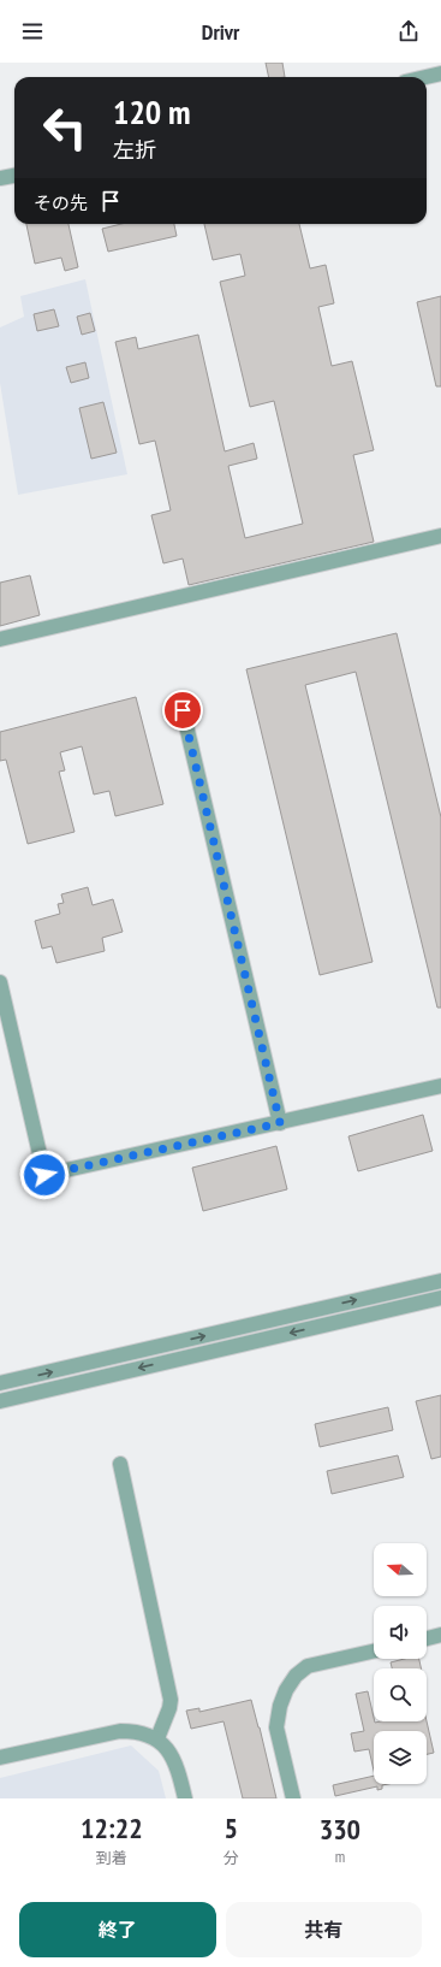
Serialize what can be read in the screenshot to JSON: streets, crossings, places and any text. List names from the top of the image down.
{
  "north": "left",
  "page": {
    "header": "Drivr",
    "turn": ["120 m", "左折"],
    "then": "その先",
    "eta": [
      "12:22",
      "到着",
      "5",
      "分",
      "330",
      "m"
    ],
    "buttons": ["終了", "共有"]
  }
}
